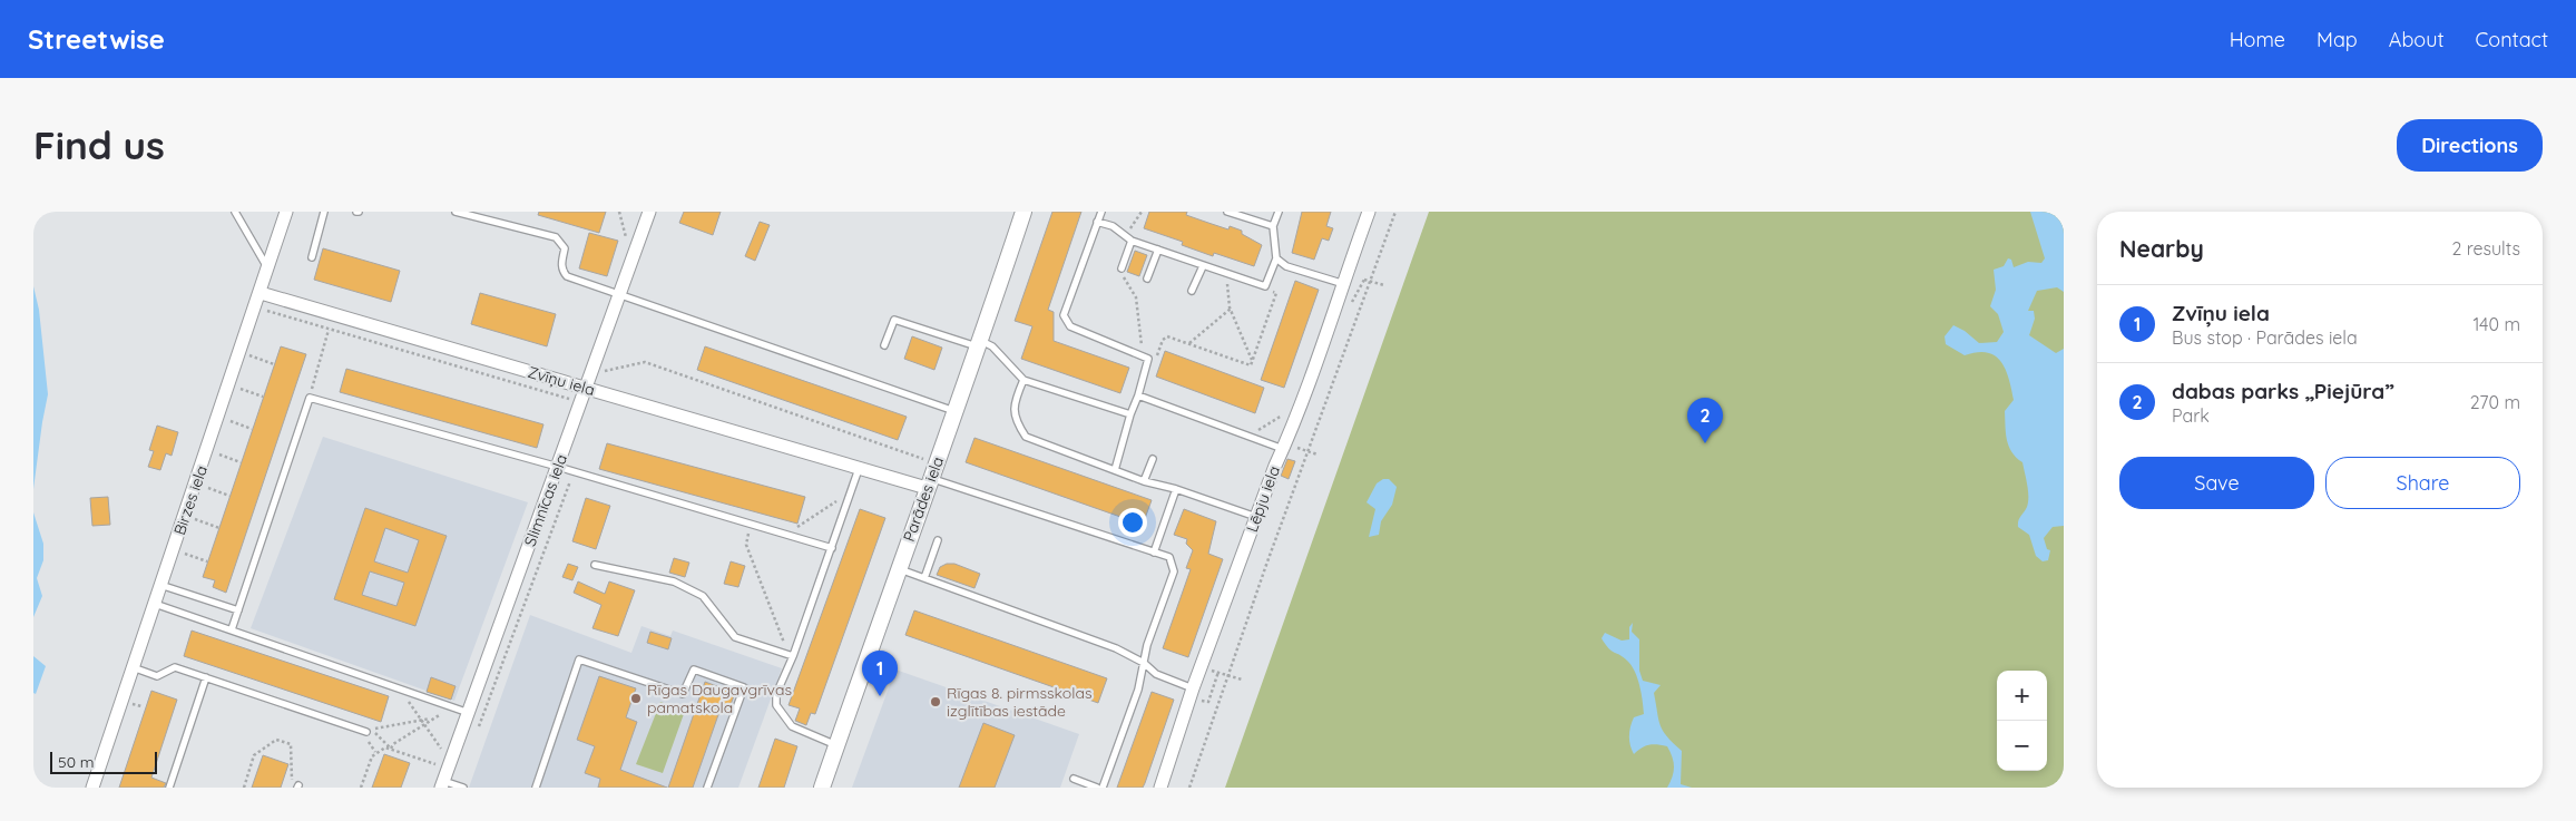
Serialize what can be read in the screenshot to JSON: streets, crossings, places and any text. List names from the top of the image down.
{
  "streets": {
    "street": [
      "Zvīņu iela",
      "Parādes iela",
      "Lēpju iela",
      "Birzes iela",
      "Slimnīcas iela"
    ]
  },
  "crossings": [
    ["Zvīņu iela", "Parādes iela"],
    ["Zvīņu iela", "Birzes iela"],
    ["Zvīņu iela", "Slimnīcas iela"]
  ],
  "places": ["Rīgas Daugavgrīvas pamatskola", "Rīgas 8. pirmsskolas izglītības iestāde"],
  "scale_bar": "50 m",
  "page": {
    "header": "Streetwise",
    "nav": [
      "Home",
      "Map",
      "About",
      "Contact"
    ],
    "buttons": [
      "Directions",
      ["Save", "Share"]
    ],
    "title": "Find us",
    "heading": ["Nearby", "2 results"],
    "list": [
      {
        "mark": "1",
        "name": "Zvīņu iela",
        "note": "Bus stop · Parādes iela",
        "value": "140 m"
      },
      {
        "mark": "2",
        "name": "dabas parks „Piejūra”",
        "note": "Park",
        "value": "270 m"
      }
    ],
    "pins": ["2", "1"],
    "map_buttons": ["+", "−"],
    "scale": "50 m"
  }
}
